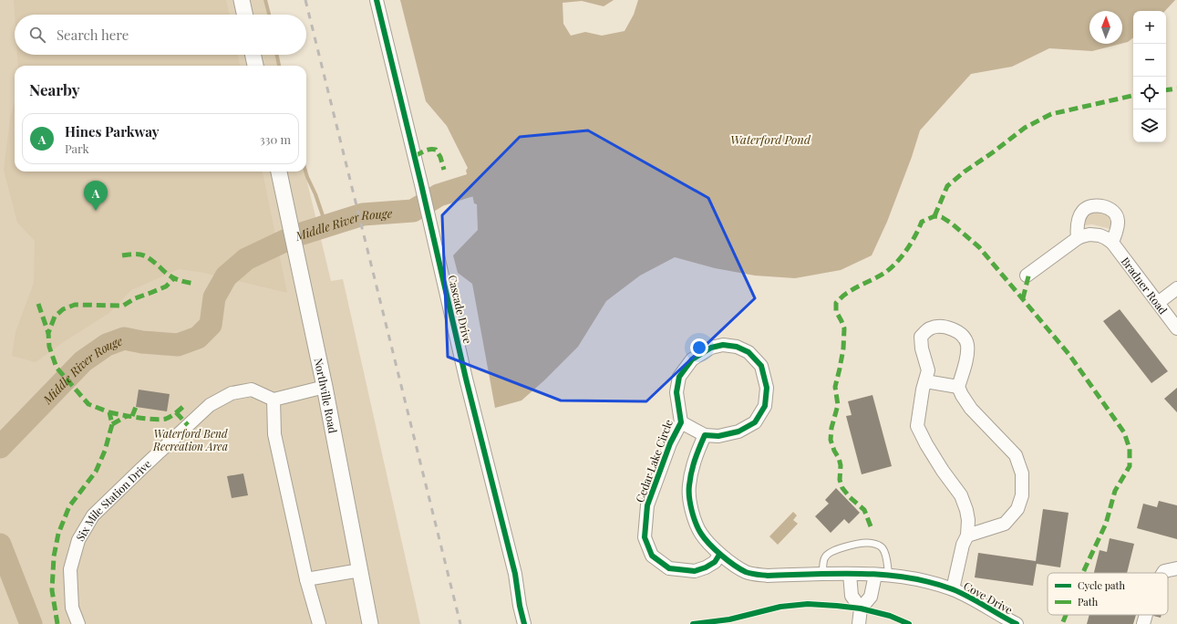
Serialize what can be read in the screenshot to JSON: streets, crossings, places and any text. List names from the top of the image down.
{
  "streets": {
    "street": [
      "Bradner Road",
      "Cascade Drive",
      "Northville Road",
      "Cedar Lake Circle",
      "Six Mile Station Drive",
      "Cove Drive"
    ]
  },
  "water": ["Waterford Pond", "Middle River Rouge"],
  "parks": ["Waterford Bend Recreation Area"],
  "legend": ["Cycle path", "Path"],
  "north": "top",
  "page": {
    "map_buttons": ["+", "−"],
    "search": "Search here",
    "heading": "Nearby",
    "list": [
      {
        "mark": "A",
        "name": "Hines Parkway",
        "note": "Park",
        "value": "330 m"
      }
    ],
    "pins": "A"
  }
}
